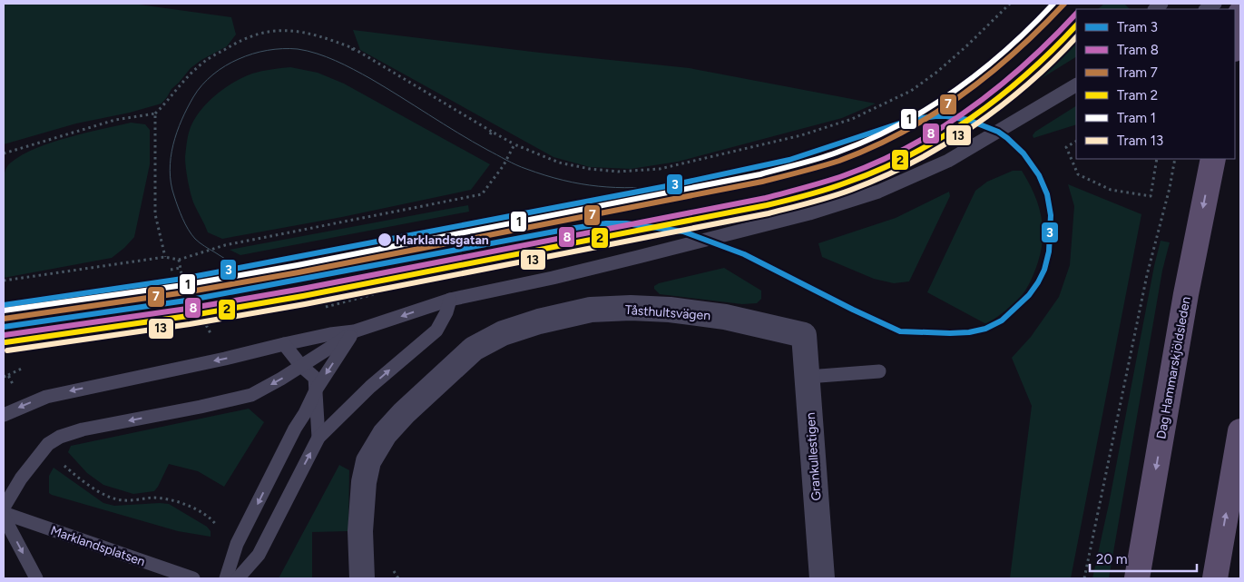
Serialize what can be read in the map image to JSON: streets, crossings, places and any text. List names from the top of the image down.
{
  "streets": {
    "main road": ["Dag Hammarskjöldsleden"],
    "street": ["Tåsthultsvägen", "Grankullestigen"],
    "lane": ["Marklandsplatsen"]
  },
  "crossings": [
    ["Tåsthultsvägen", "Grankullestigen"]
  ],
  "places": ["Marklandsgatan"],
  "lines": [
    "tram line 7",
    "tram line 1",
    "tram line 8",
    "tram line 2",
    "tram line 13",
    "tram line 3"
  ],
  "legend": [
    "Tram 3",
    "Tram 8",
    "Tram 7",
    "Tram 2",
    "Tram 1",
    "Tram 13"
  ],
  "scale_bar": "20 m"
}
